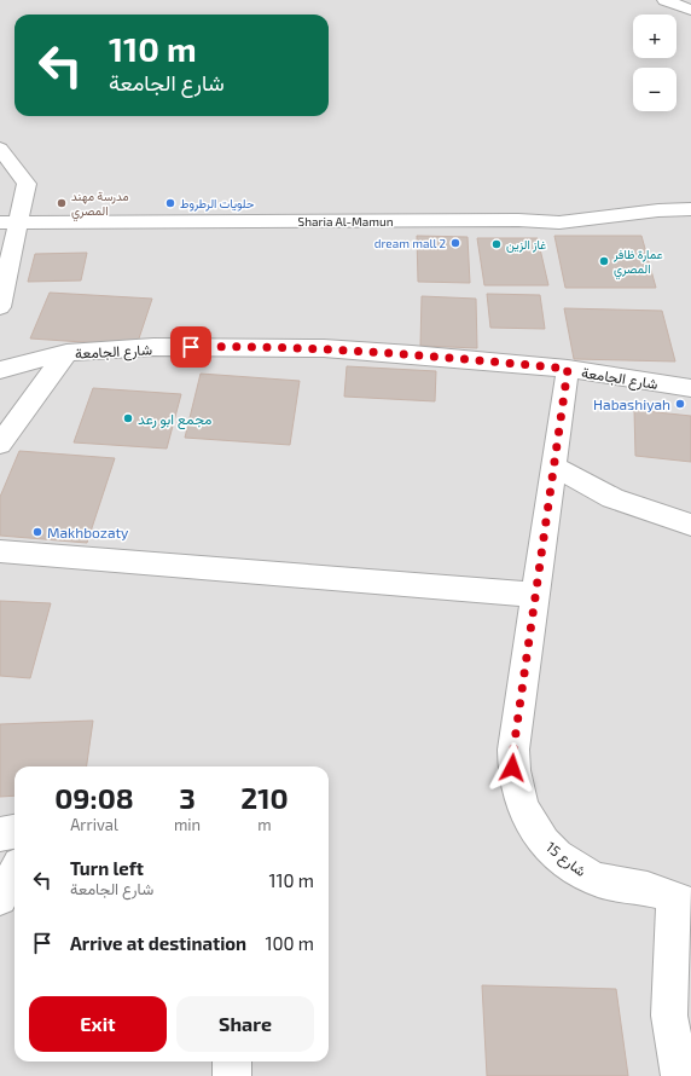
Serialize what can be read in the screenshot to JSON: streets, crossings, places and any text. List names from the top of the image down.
{
  "streets": {
    "street": ["Sharia Al-Mamun", "شارع الجامعة", "شارع 15"]
  },
  "crossings": [
    ["شارع الجامعة", "شارع 15"]
  ],
  "places": [
    "مدرسة مهند المصري",
    "حلويات الرطروط",
    "dream mall 2",
    "غاز الزين",
    "عمارة ظافر المصري",
    "Habashiyah",
    "مجمع ابو رعد",
    "Makhbozaty"
  ],
  "page": {
    "map_buttons": ["+", "−"],
    "turn": ["110 m", "شارع الجامعة"],
    "eta": [
      "09:08",
      "Arrival",
      "3",
      "min",
      "210",
      "m"
    ],
    "list": [
      {
        "name": "Turn left",
        "note": "شارع الجامعة",
        "value": "110 m"
      },
      {
        "name": "Arrive at destination",
        "value": "100 m"
      }
    ],
    "buttons": ["Exit", "Share"]
  }
}
